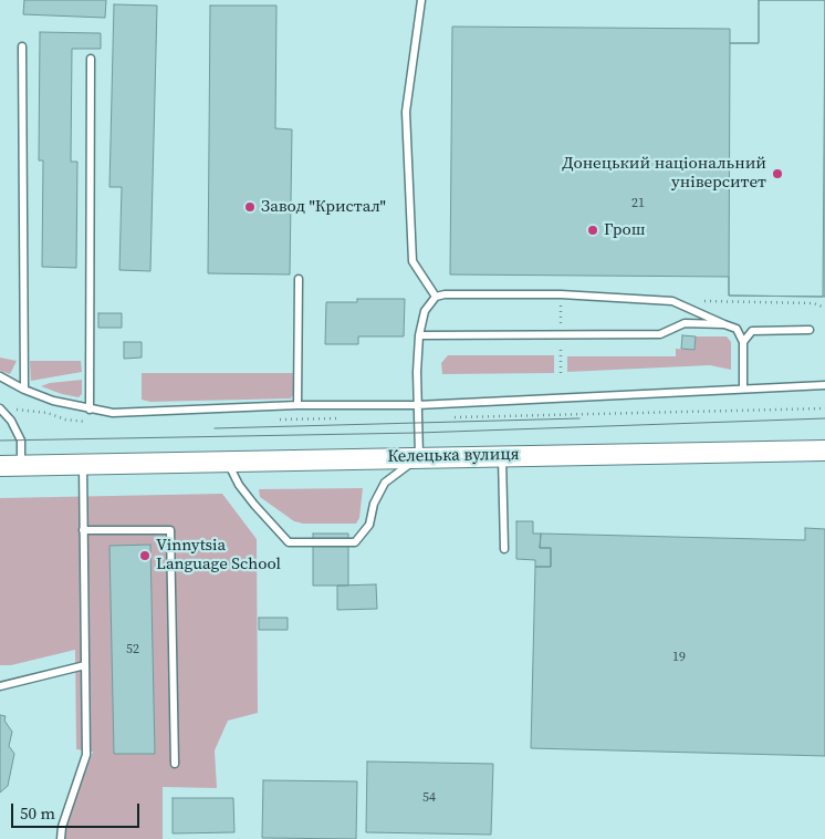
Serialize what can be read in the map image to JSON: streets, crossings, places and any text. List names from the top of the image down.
{
  "streets": {
    "main road": ["Келецька вулиця"]
  },
  "places": [
    "Донецький національний університет",
    "Завод \"Кристал\"",
    "Грош",
    "Vinnytsia Language School"
  ],
  "house_numbers": [
    "21",
    "52",
    "19",
    "54"
  ],
  "scale_bar": "50 m"
}
